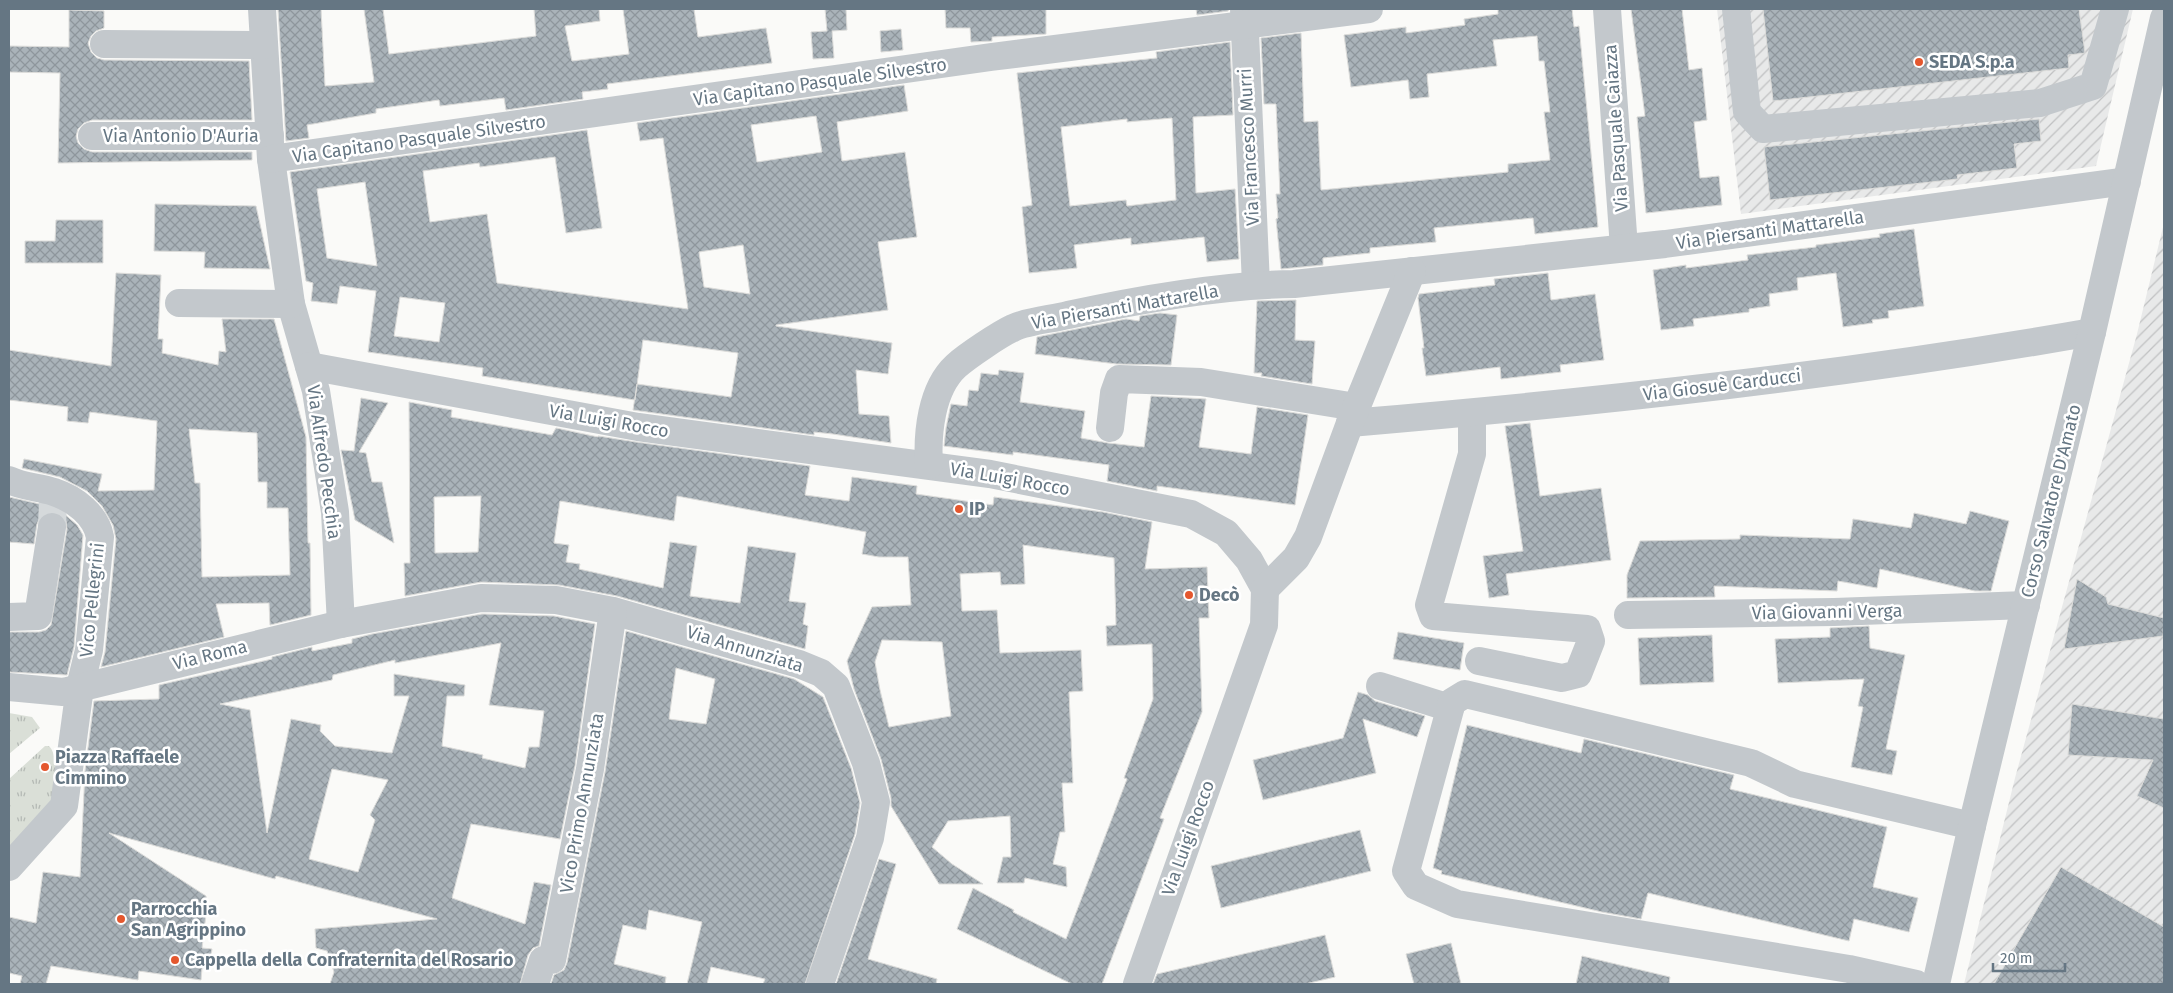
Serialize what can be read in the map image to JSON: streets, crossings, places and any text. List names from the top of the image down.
{
  "streets": {
    "street": [
      "Via Capitano Pasquale Silvestro",
      "Via Pasquale Caiazza",
      "Via Antonio D'Auria",
      "Via Francesco Murri",
      "Via Piersanti Mattarella",
      "Via Giosuè Carducci",
      "Via Luigi Rocco",
      "Via Alfredo Pecchia",
      "Corso Salvatore D'Amato",
      "Vico Pellegrini",
      "Via Giovanni Verga",
      "Via Annunziata",
      "Via Roma",
      "Vico Primo Annunziata"
    ]
  },
  "crossings": [
    ["Via Capitano Pasquale Silvestro", "Via Antonio D'Auria"],
    ["Via Capitano Pasquale Silvestro", "Via Francesco Murri"],
    ["Via Capitano Pasquale Silvestro", "Via Alfredo Pecchia"],
    ["Via Pasquale Caiazza", "Via Piersanti Mattarella"],
    ["Via Antonio D'Auria", "Via Alfredo Pecchia"],
    ["Via Francesco Murri", "Via Piersanti Mattarella"],
    ["Via Piersanti Mattarella", "Via Luigi Rocco"],
    ["Via Piersanti Mattarella", "Corso Salvatore D'Amato"],
    ["Via Giosuè Carducci", "Corso Salvatore D'Amato"],
    ["Via Luigi Rocco", "Via Alfredo Pecchia"],
    ["Via Alfredo Pecchia", "Via Annunziata"],
    ["Via Alfredo Pecchia", "Via Roma"],
    ["Corso Salvatore D'Amato", "Via Giovanni Verga"],
    ["Vico Pellegrini", "Via Roma"],
    ["Via Annunziata", "Via Roma"],
    ["Via Annunziata", "Vico Primo Annunziata"]
  ],
  "places": [
    "SEDA S.p.a",
    "IP",
    "Decò",
    "Piazza Raffaele Cimmino",
    "Parrocchia San Agrippino",
    "Cappella della Confraternita del Rosario"
  ],
  "scale_bar": "20 m"
}
